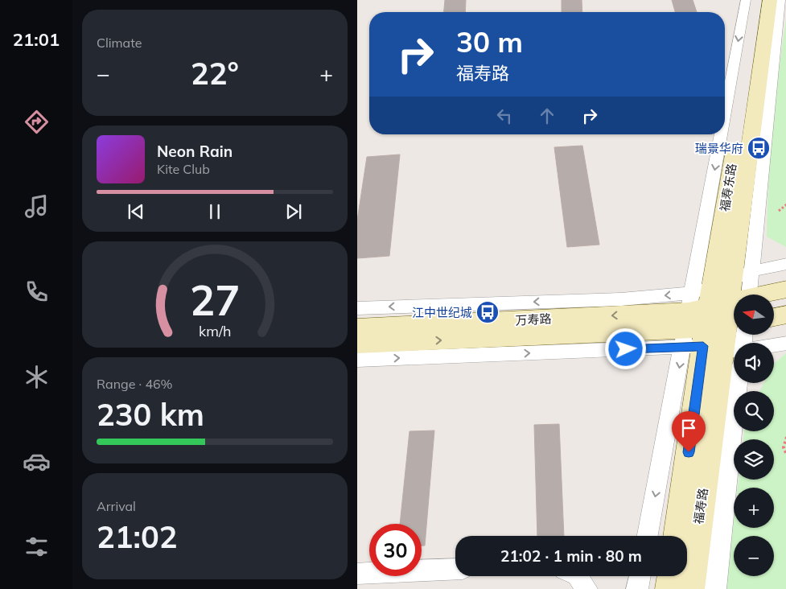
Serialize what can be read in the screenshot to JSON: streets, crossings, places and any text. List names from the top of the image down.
{
  "streets": {
    "main road": ["福寿东路", "万寿路", "福寿路"]
  },
  "crossings": [
    ["福寿东路", "万寿路"],
    ["福寿东路", "福寿路"],
    ["万寿路", "福寿路"]
  ],
  "places": {
    "bus stop": ["瑞景华府", "江中世纪城"]
  },
  "north": "left",
  "page": {
    "tabs": "21:01",
    "tile": [
      "Climate",
      ["Range · 46%", "230 km"],
      ["Arrival", "21:02"]
    ],
    "turn": ["30 m", "福寿路"],
    "heat": ["−", "22°", "+"],
    "song": ["Neon Rain", "Kite Club"],
    "map_buttons": ["+", "−"],
    "limit": "30",
    "trip": "21:02 · 1 min · 80 m",
    "gauge": ["27", "km/h"]
  }
}
